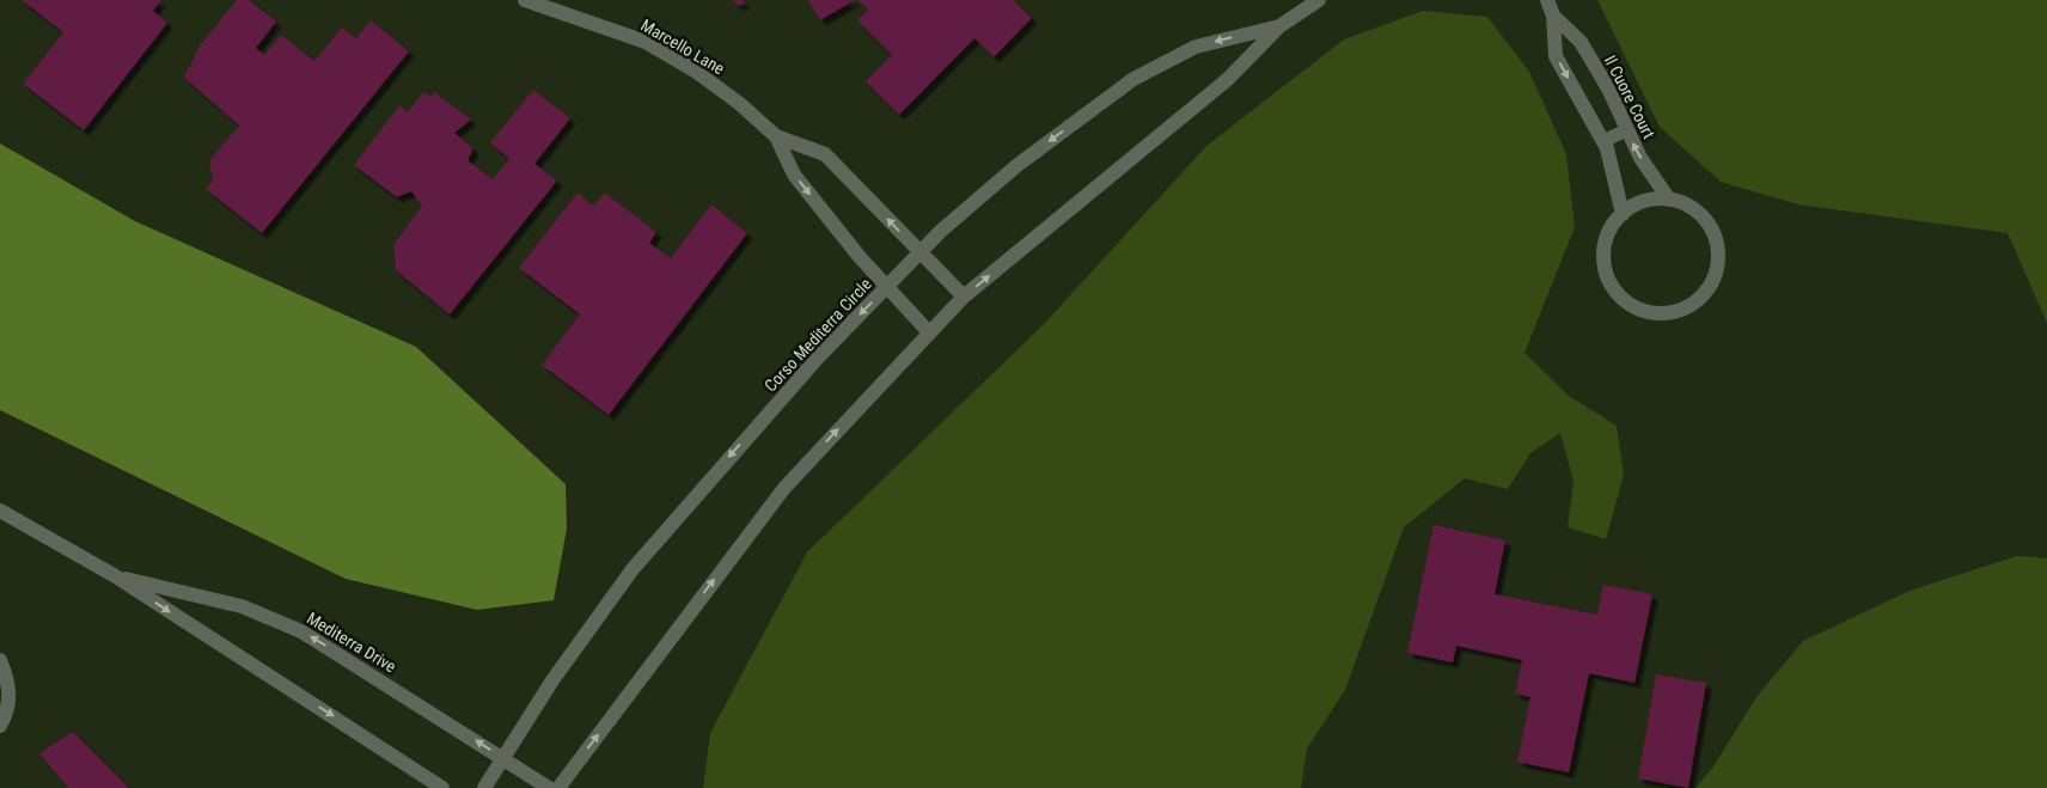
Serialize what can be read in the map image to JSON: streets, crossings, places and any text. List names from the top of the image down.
{
  "streets": {
    "street": [
      "Marcello Lane",
      "Il Cuore Court",
      "Corso Mediterra Circle",
      "Mediterra Drive"
    ]
  },
  "crossings": [
    ["Marcello Lane", "Corso Mediterra Circle"],
    ["Corso Mediterra Circle", "Mediterra Drive"]
  ]
}
